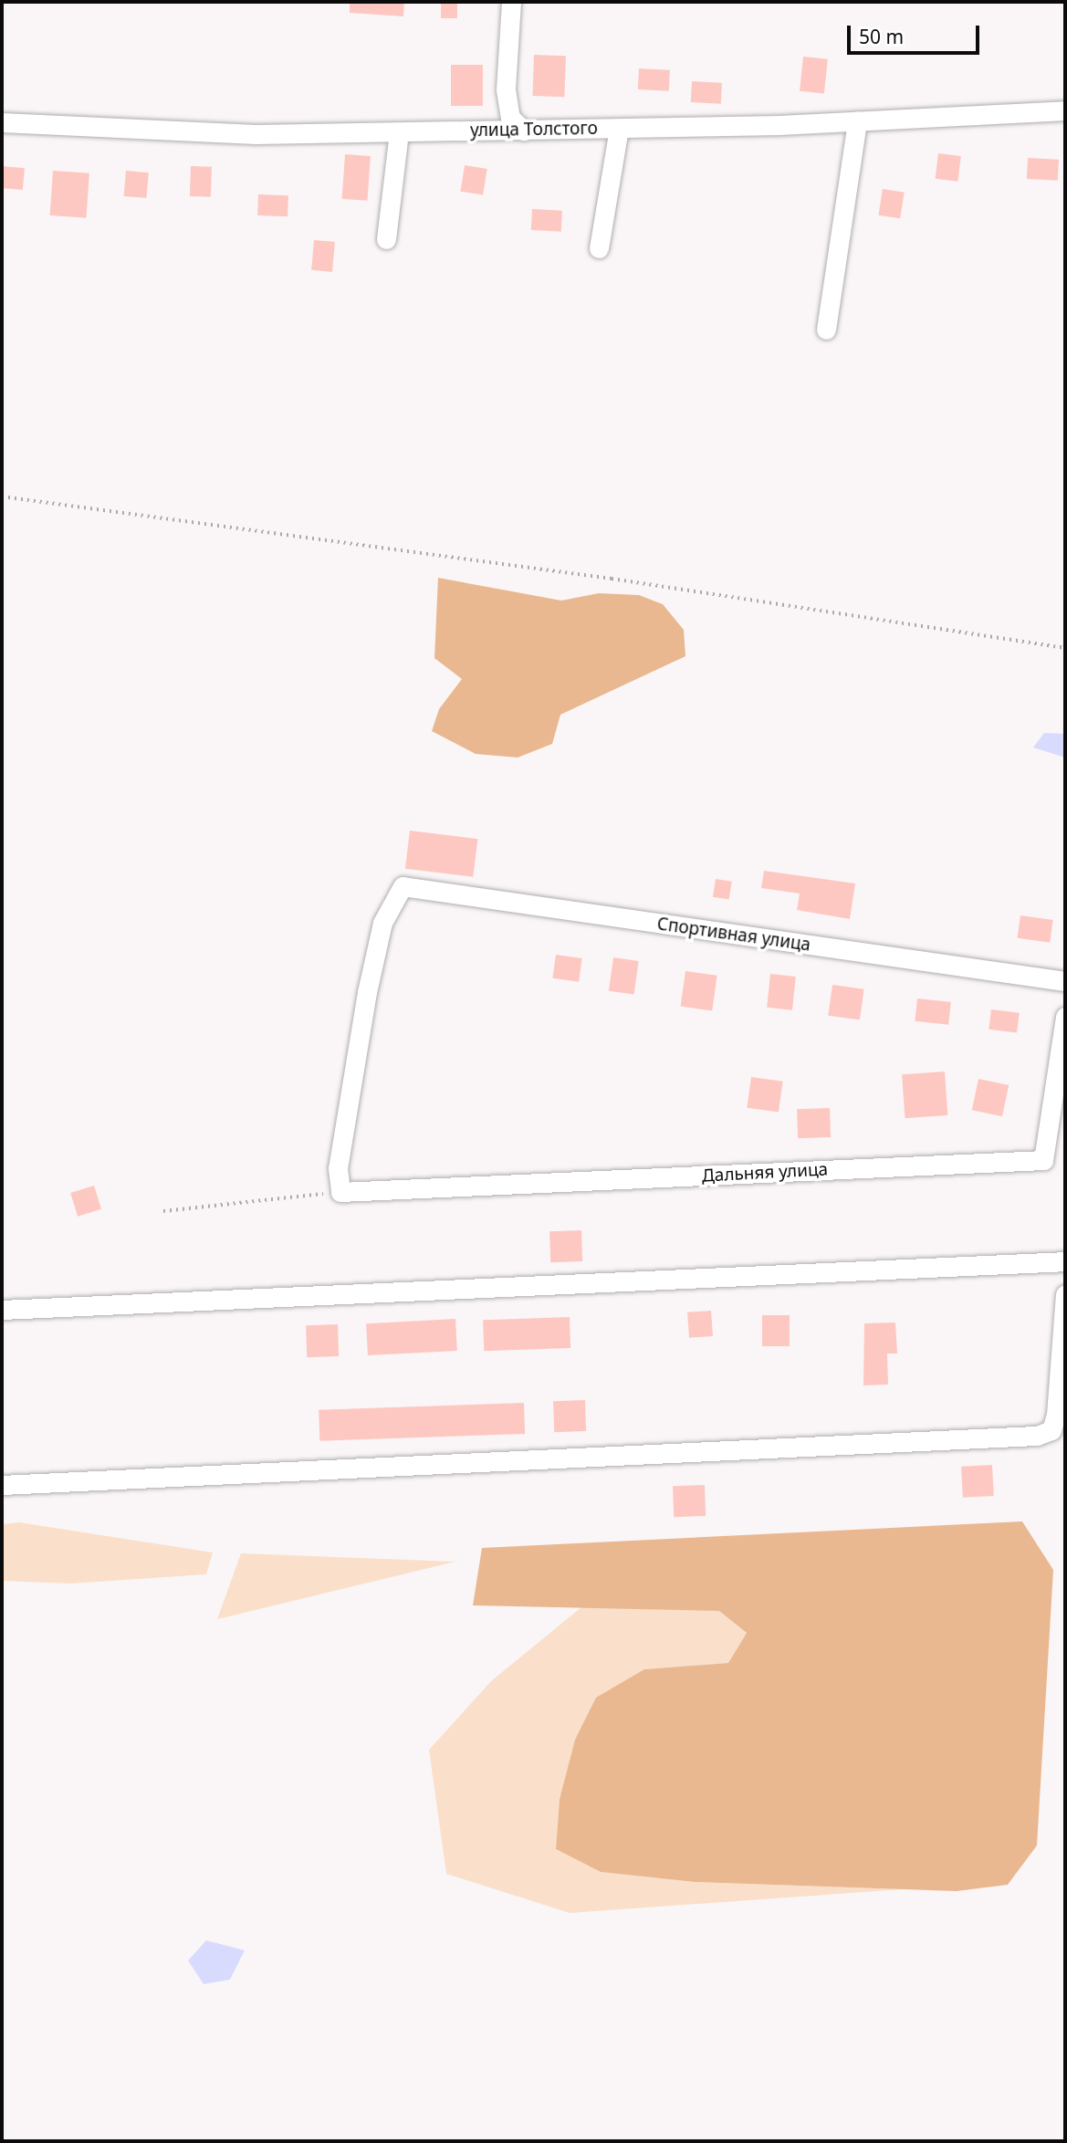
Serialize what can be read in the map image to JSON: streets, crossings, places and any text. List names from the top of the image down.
{
  "streets": {
    "street": ["улица Толстого", "Спортивная улица", "Дальняя улица"]
  },
  "crossings": [
    ["Спортивная улица", "Дальняя улица"]
  ],
  "scale_bar": "50 m"
}
